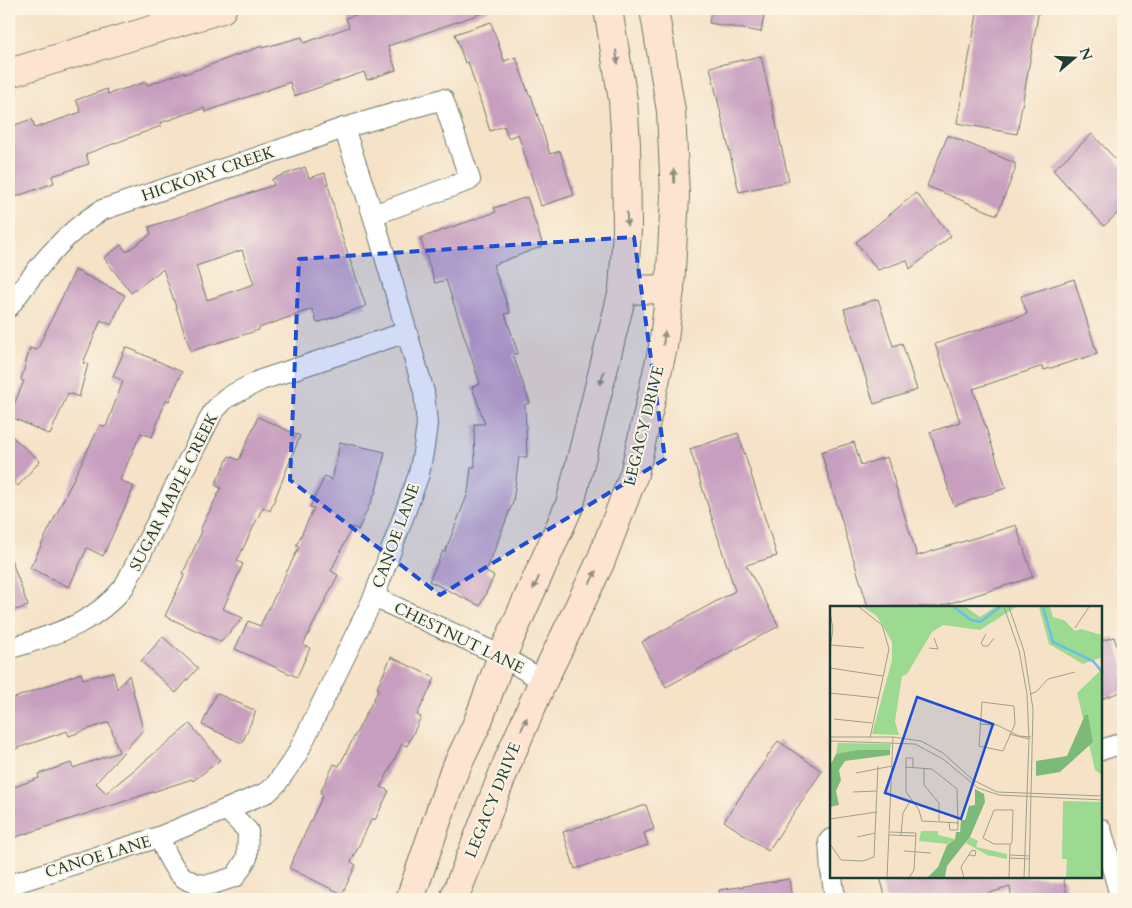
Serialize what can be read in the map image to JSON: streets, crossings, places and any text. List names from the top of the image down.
{
  "streets": {
    "main road": ["LEGACY DRIVE"],
    "street": [
      "HICKORY CREEK",
      "SUGAR MAPLE CREEK",
      "CANOE LANE",
      "CHESTNUT LANE"
    ]
  },
  "crossings": [
    ["HICKORY CREEK", "CANOE LANE"],
    ["LEGACY DRIVE", "CHESTNUT LANE"],
    ["SUGAR MAPLE CREEK", "CANOE LANE"],
    ["CANOE LANE", "CHESTNUT LANE"]
  ],
  "north": "right"
}
